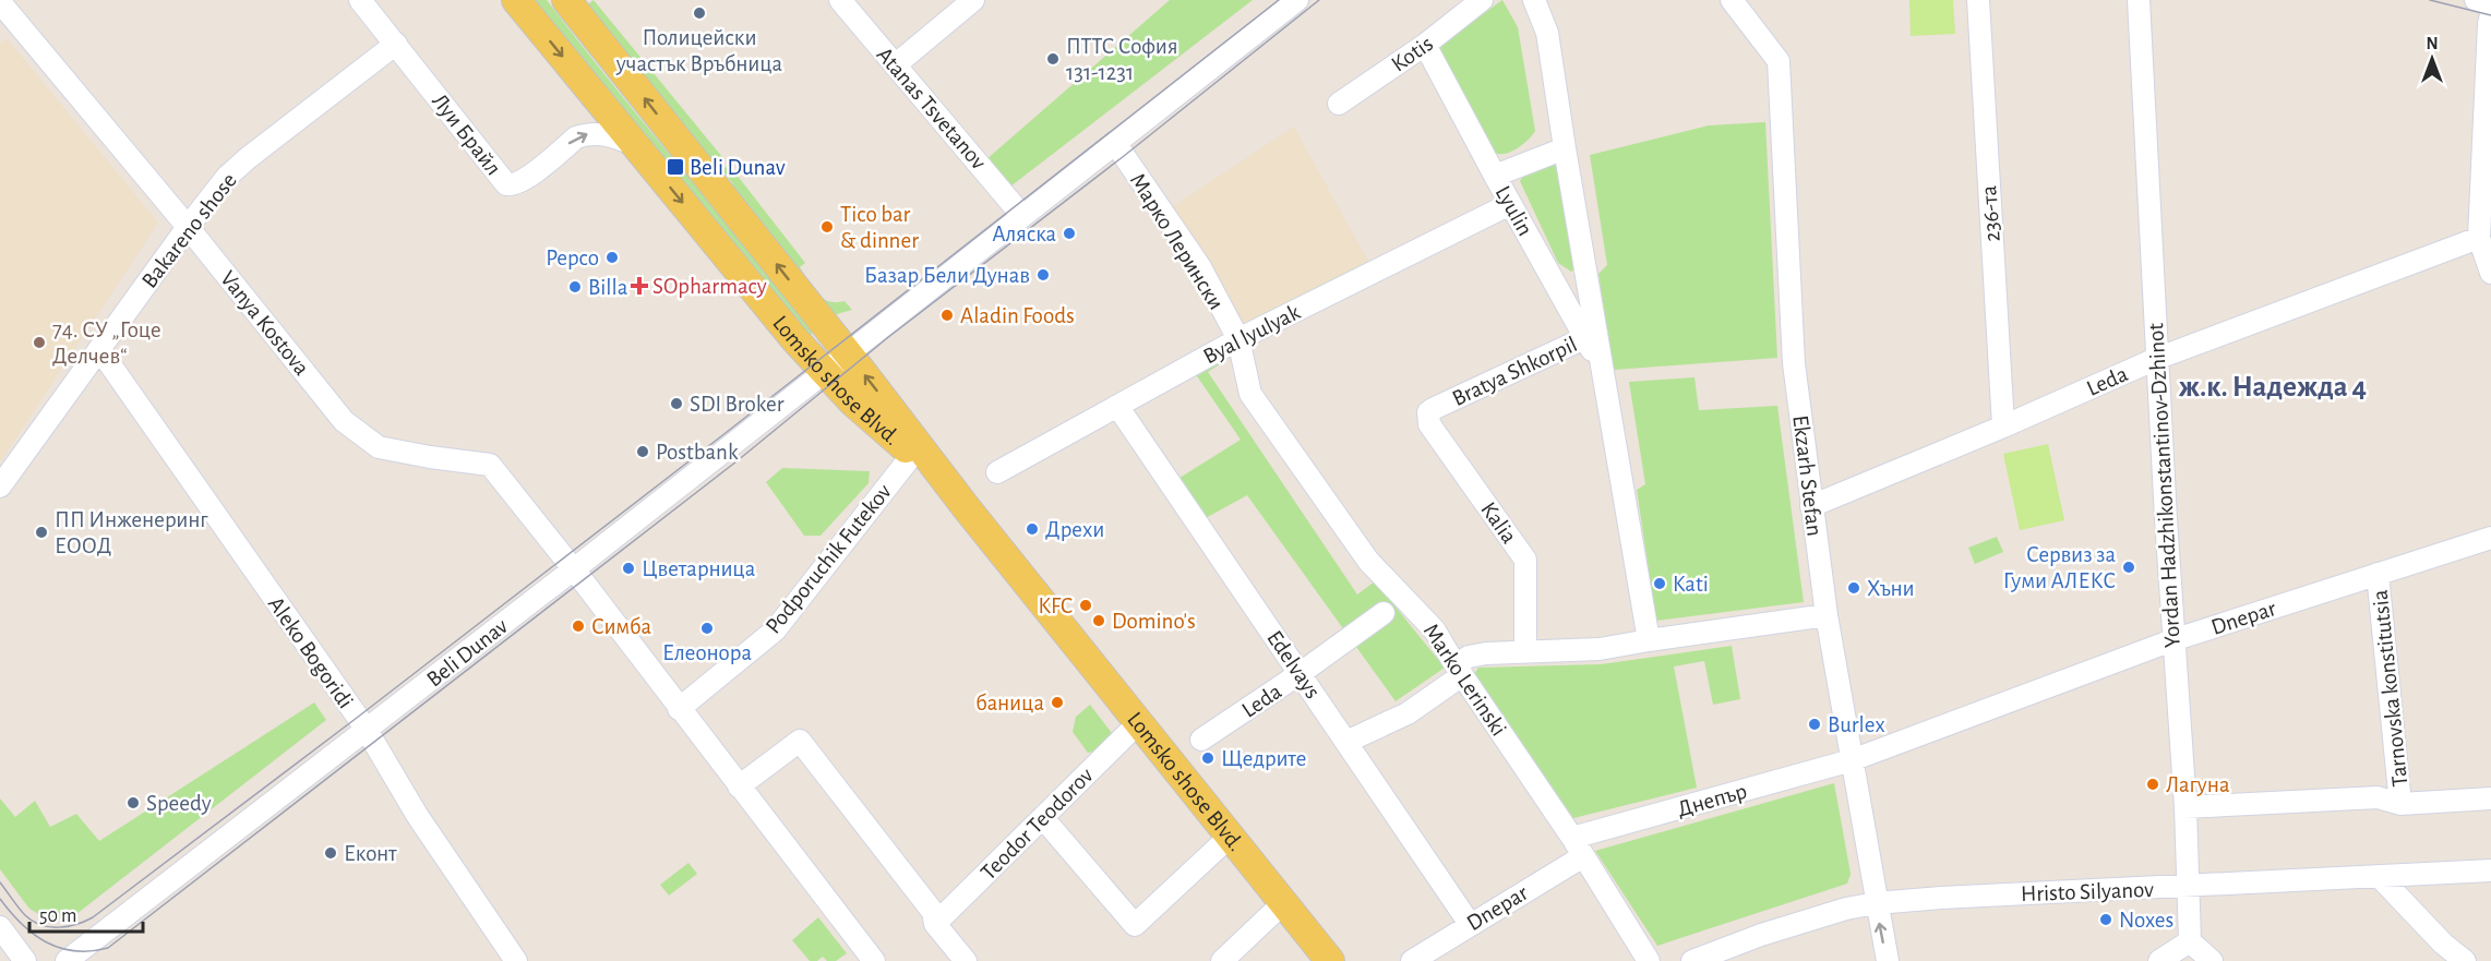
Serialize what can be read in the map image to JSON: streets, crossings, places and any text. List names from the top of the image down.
{
  "streets": {
    "main road": ["Lomsko shose Blvd."],
    "street": [
      "Kotis",
      "Atanas Tsvetanov",
      "Луи Брайл",
      "Lyulin",
      "236-та",
      "Bakareno shose",
      "Марко Лерински",
      "Vanya Kostova",
      "Byal lyulyak",
      "Bratya Shkorpil",
      "Leda",
      "Ekzarh Stefan",
      "Yordan Hadzhikonstantinov-Dzhinot",
      "Kalia",
      "Podporuchik Futekov",
      "Dnepar",
      "Aleko Bogoridi",
      "Beli Dunav",
      "Edelvays",
      "Marko Lerinski",
      "Tarnovska konstitutsia",
      "Днепър",
      "Teodor Teodorov",
      "Hristo Silyanov"
    ]
  },
  "crossings": [
    ["Kotis", "Lyulin"],
    ["Atanas Tsvetanov", "Beli Dunav"],
    ["Луи Брайл", "Bakareno shose"],
    ["Луи Брайл", "Lomsko shose Blvd."],
    ["Lyulin", "Byal lyulyak"],
    ["Lyulin", "Bratya Shkorpil"],
    ["236-та", "Leda"],
    ["Bakareno shose", "Vanya Kostova"],
    ["Bakareno shose", "Aleko Bogoridi"],
    ["Марко Лерински", "Byal lyulyak"],
    ["Марко Лерински", "Beli Dunav"],
    ["Марко Лерински", "Marko Lerinski"],
    ["Vanya Kostova", "Podporuchik Futekov"],
    ["Vanya Kostova", "Beli Dunav"],
    ["Byal lyulyak", "Edelvays"],
    ["Byal lyulyak", "Marko Lerinski"],
    ["Bratya Shkorpil", "Kalia"],
    ["Lomsko shose Blvd.", "Podporuchik Futekov"],
    ["Lomsko shose Blvd.", "Beli Dunav"],
    ["Lomsko shose Blvd.", "Teodor Teodorov"],
    ["Leda", "Ekzarh Stefan"],
    ["Leda", "Yordan Hadzhikonstantinov-Dzhinot"],
    ["Leda", "Edelvays"],
    ["Ekzarh Stefan", "Dnepar"],
    ["Ekzarh Stefan", "Днепър"],
    ["Ekzarh Stefan", "Hristo Silyanov"],
    ["Yordan Hadzhikonstantinov-Dzhinot", "Dnepar"],
    ["Yordan Hadzhikonstantinov-Dzhinot", "Hristo Silyanov"],
    ["Dnepar", "Edelvays"],
    ["Dnepar", "Marko Lerinski"],
    ["Dnepar", "Tarnovska konstitutsia"],
    ["Dnepar", "Днепър"],
    ["Aleko Bogoridi", "Beli Dunav"],
    ["Marko Lerinski", "Днепър"]
  ],
  "districts": ["ж.к. Надежда 4"],
  "places": {
    "other": [
      "Полицейски участък Връбница",
      "ПТТС София 131-1231",
      "Tico bar & dinner",
      "Аляска",
      "Pepco",
      "Базар Бели Дунав",
      "Billa",
      "Aladin Foods",
      "74. СУ „Гоце Делчев“",
      "SDI Broker",
      "Postbank",
      "Дрехи",
      "ПП Инженеринг ЕООД",
      "Сервиз за Гуми АЛЕКС",
      "Цветарница",
      "Kati",
      "Хъни",
      "KFC",
      "Domino's",
      "Симба",
      "Елеонора",
      "баница",
      "Burlex",
      "Щедрите",
      "Лагуна",
      "Speedy",
      "Еконт",
      "Noxes"
    ],
    "transit": ["Beli Dunav"],
    "health": ["SOpharmacy"]
  },
  "scale_bar": "50 m",
  "north": "top"
}
